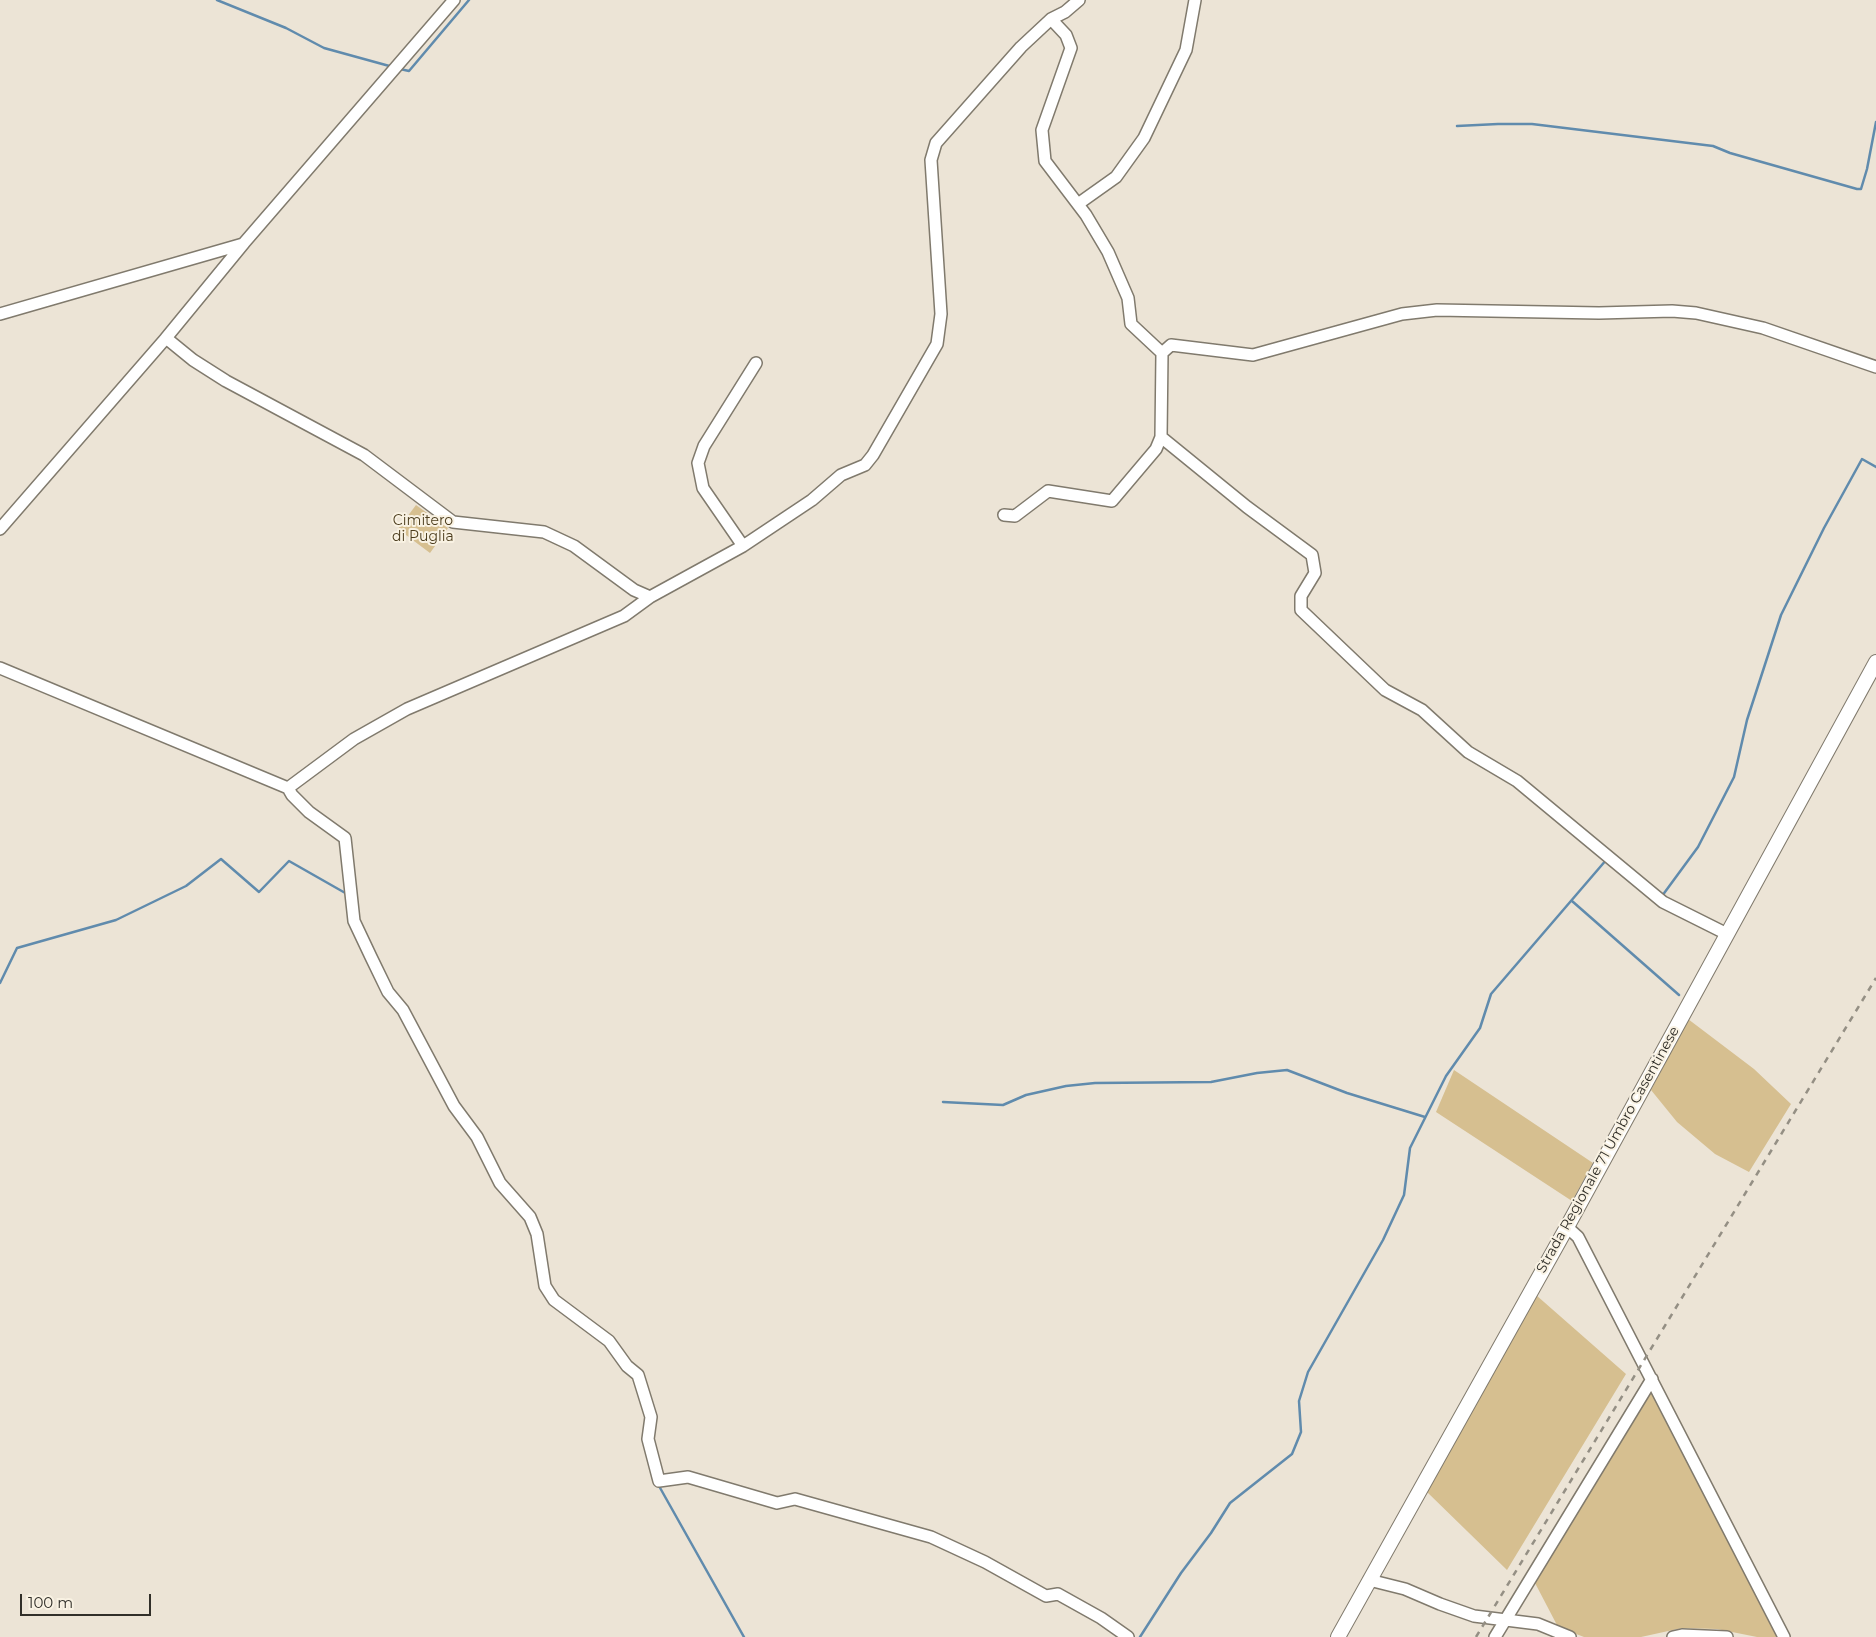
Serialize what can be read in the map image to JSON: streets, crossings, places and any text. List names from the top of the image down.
{
  "streets": {
    "main road": ["Strada Regionale 71 Umbro Casentinese"]
  },
  "parks": ["Cimitero di Puglia"],
  "scale_bar": "100 m"
}
